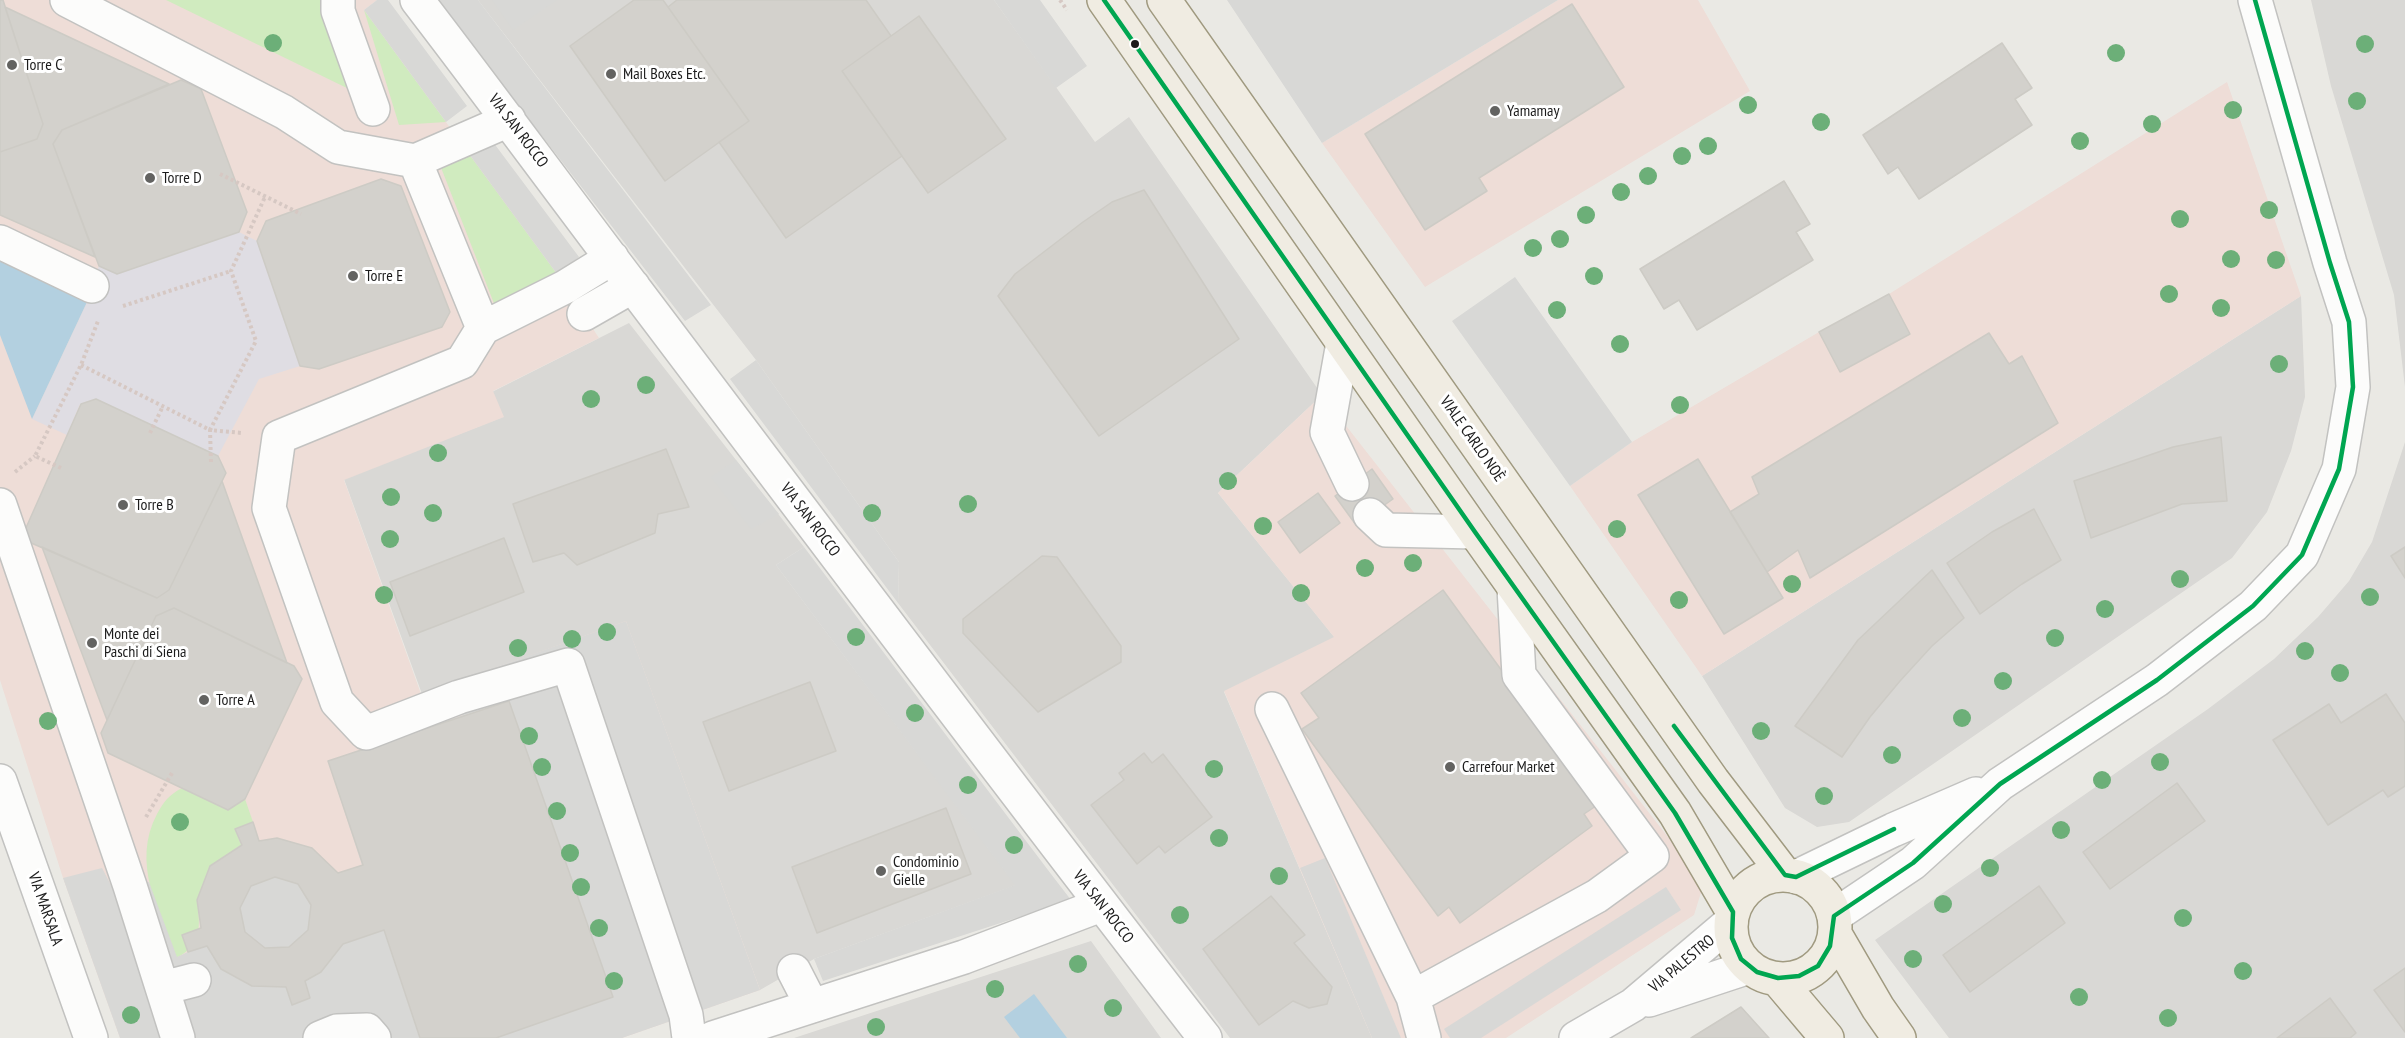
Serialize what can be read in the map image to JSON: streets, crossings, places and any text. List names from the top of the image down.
{
  "streets": {
    "main road": ["VIALE CARLO NOÈ"],
    "street": ["VIA SAN ROCCO", "VIA MARSALA", "VIA PALESTRO"]
  },
  "crossings": [
    ["VIALE CARLO NOÈ", "VIA PALESTRO"]
  ],
  "places": [
    "Torre C",
    "Mail Boxes Etc.",
    "Yamamay",
    "Torre D",
    "Torre E",
    "Torre B",
    "Monte dei Paschi di Siena",
    "Torre A",
    "Carrefour Market",
    "Condominio Gielle"
  ]
}
